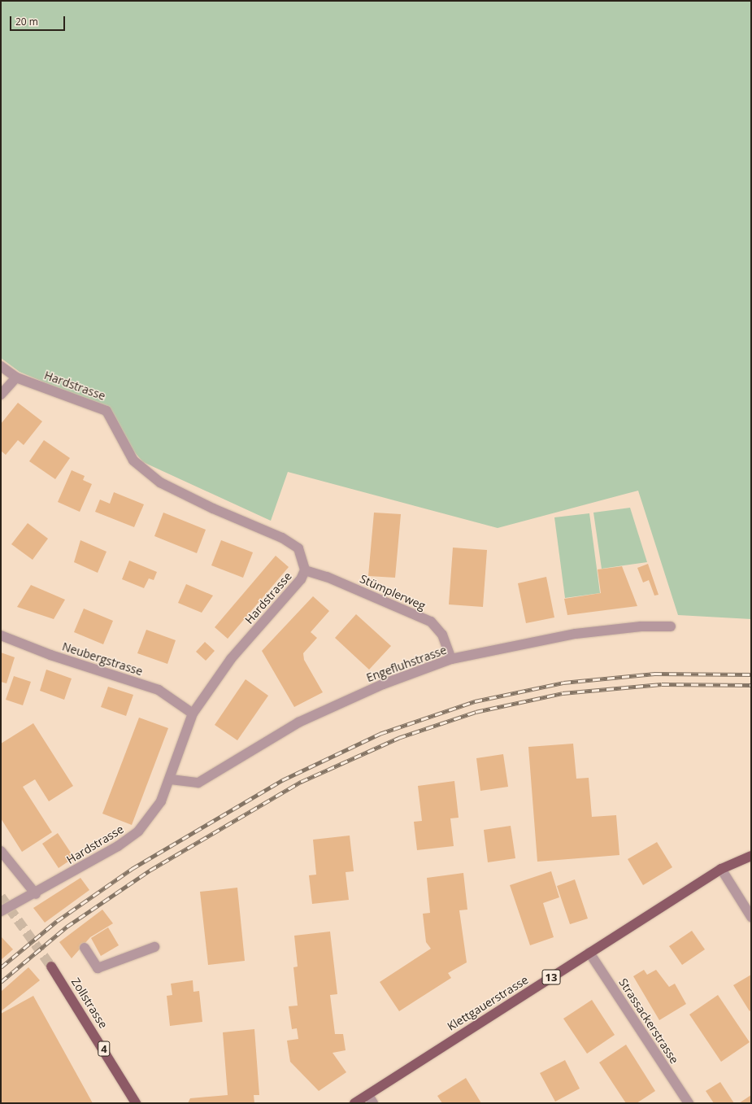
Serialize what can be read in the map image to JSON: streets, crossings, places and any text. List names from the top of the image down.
{
  "streets": {
    "main road": [
      "13",
      "Zollstrasse",
      "Klettgauerstrasse",
      "4"
    ],
    "street": [
      "Hardstrasse",
      "Stümplerweg",
      "Neubergstrasse",
      "Engefluhstrasse",
      "Strassackerstrasse"
    ]
  },
  "crossings": [
    ["Hardstrasse", "Stümplerweg"],
    ["Hardstrasse", "Neubergstrasse"],
    ["Hardstrasse", "Engefluhstrasse"],
    ["Stümplerweg", "Engefluhstrasse"],
    ["Klettgauerstrasse", "Strassackerstrasse"]
  ],
  "scale_bar": "20 m"
}
